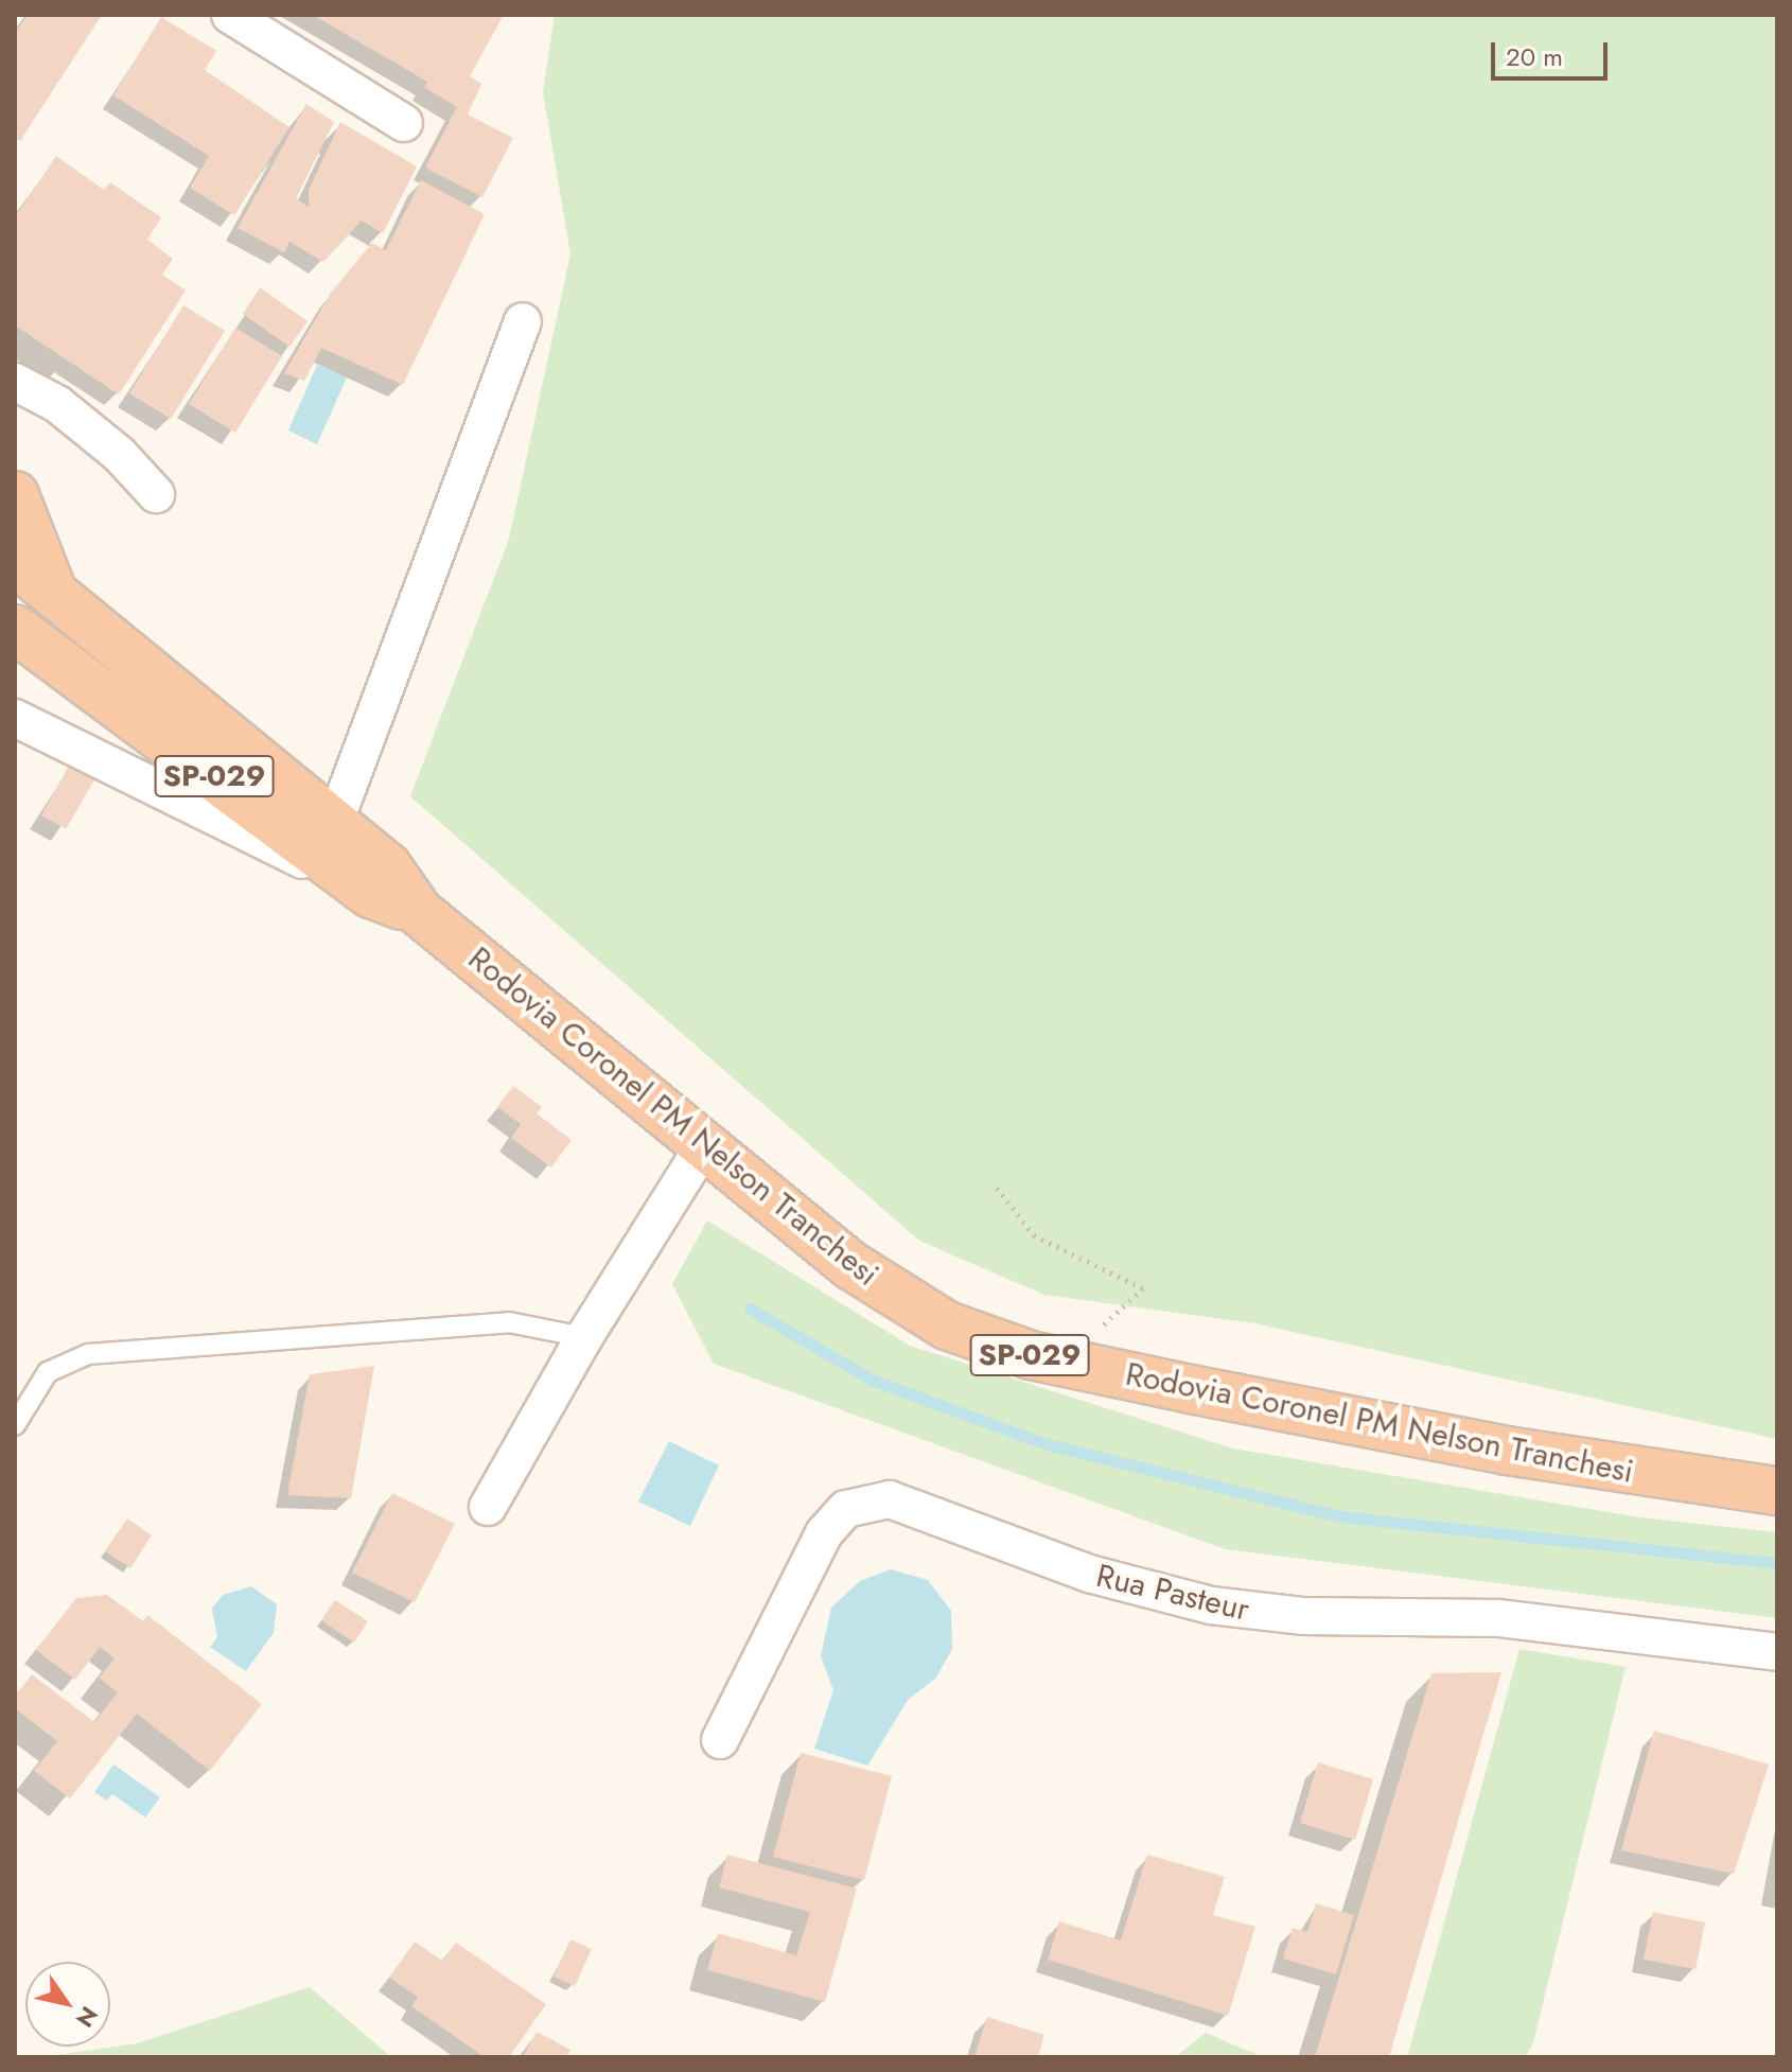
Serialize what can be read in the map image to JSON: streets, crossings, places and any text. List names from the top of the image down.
{
  "streets": {
    "highway": ["SP-029", "Rodovia Coronel PM Nelson Tranchesi"],
    "street": ["Rua Pasteur"]
  },
  "scale_bar": "20 m",
  "north": "bottom right"
}
